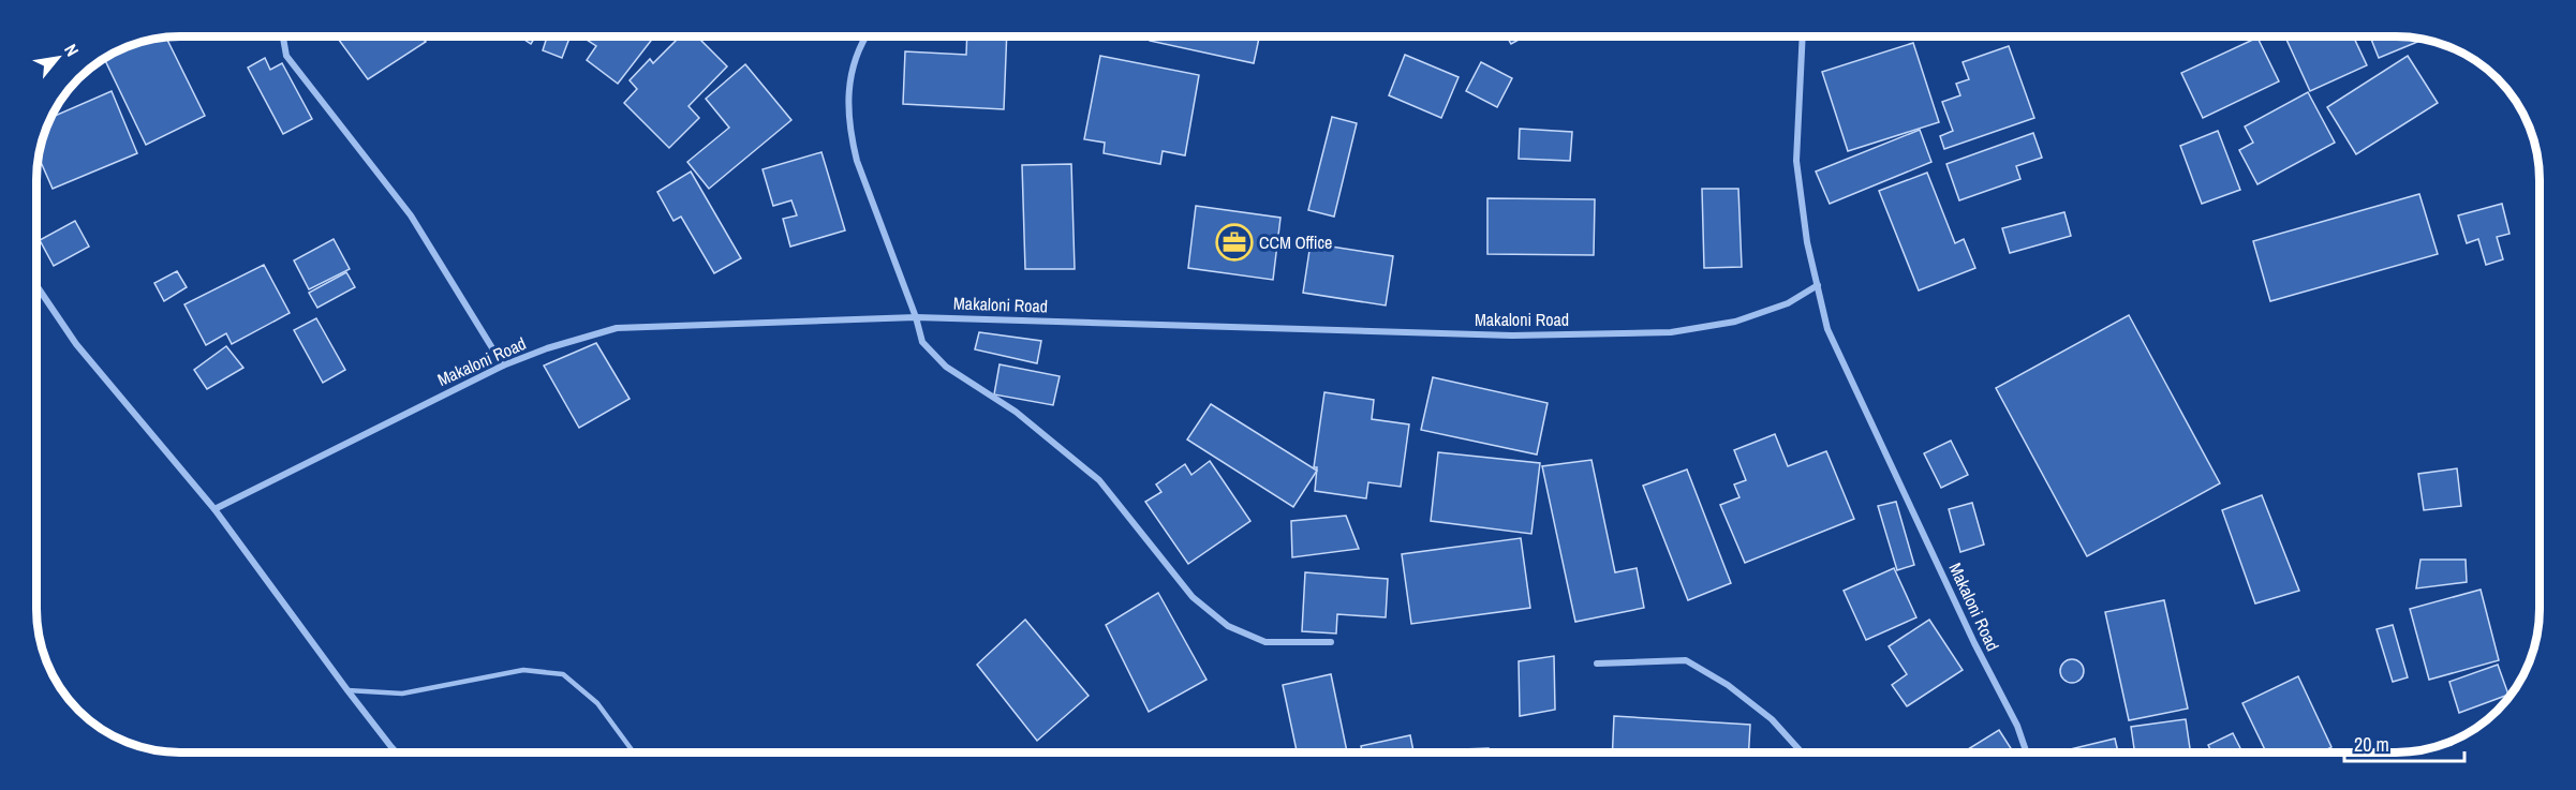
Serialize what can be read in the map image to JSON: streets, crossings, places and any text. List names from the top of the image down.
{
  "streets": {
    "street": ["Makaloni Road"]
  },
  "places": {
    "office": ["CCM Office"]
  },
  "scale_bar": "20 m",
  "north": "top right"
}
